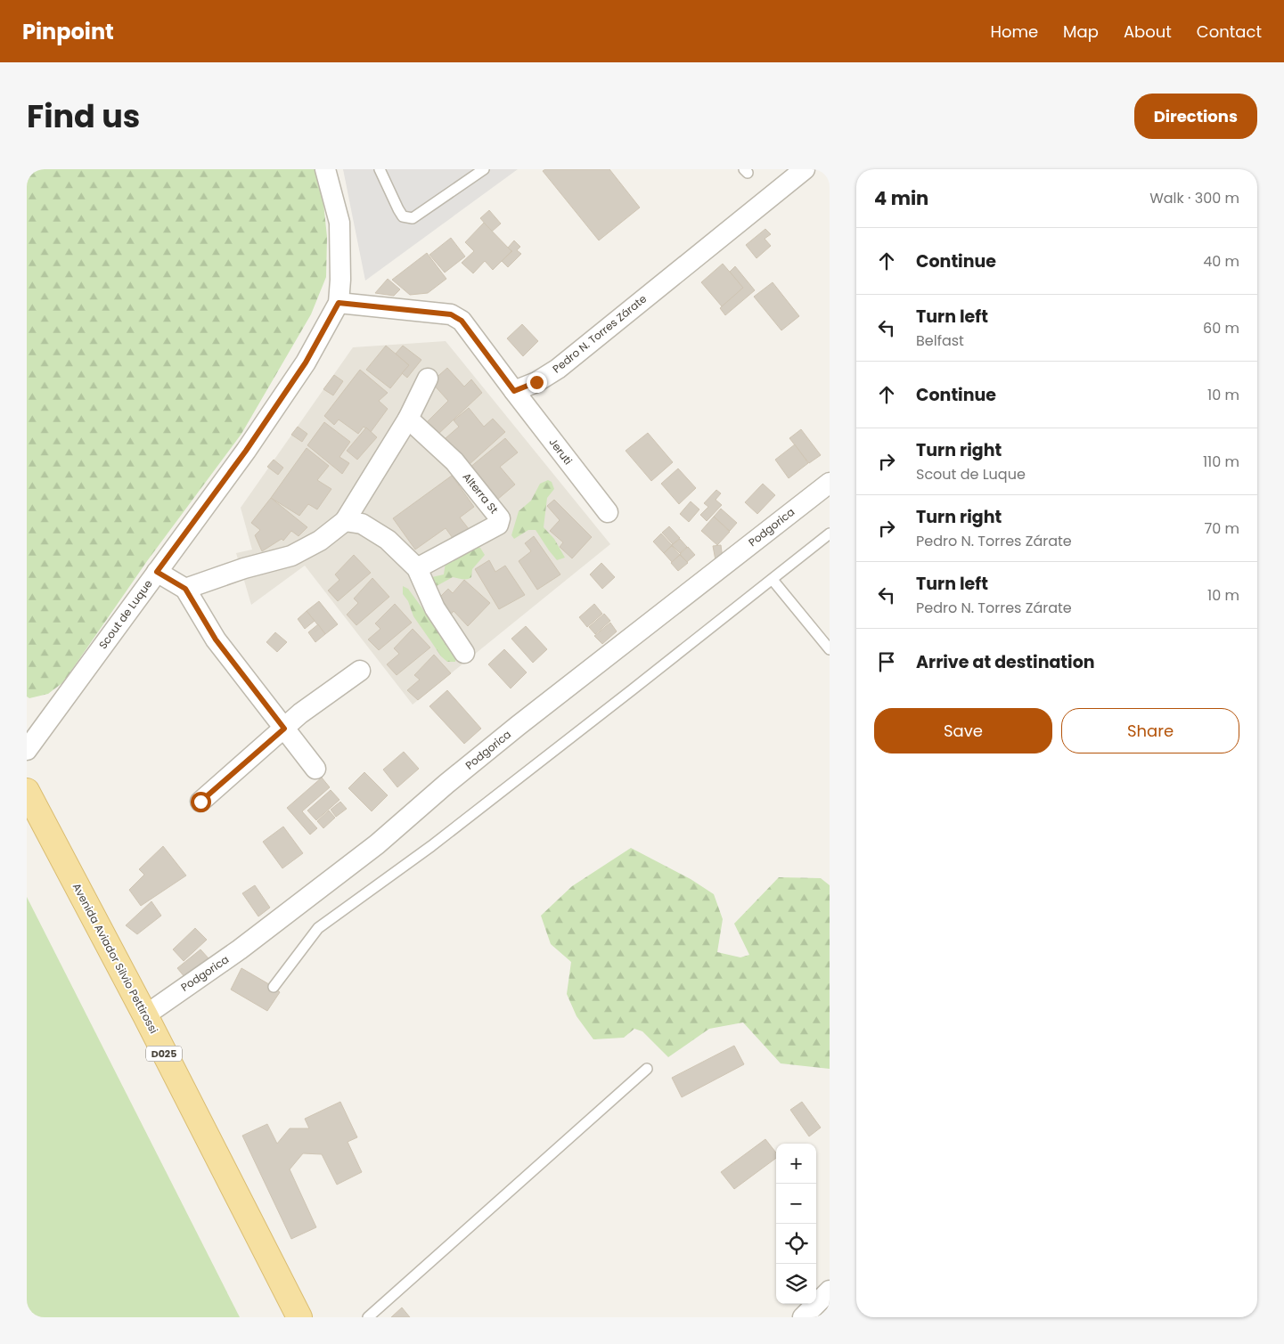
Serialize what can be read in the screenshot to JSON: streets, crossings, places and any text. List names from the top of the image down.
{
  "streets": {
    "main road": ["Avenida Aviador Silvio Pettirossi", "D025"],
    "street": [
      "Pedro N. Torres Zárate",
      "Jeruti",
      "Alterra St",
      "Podgorica",
      "Scout de Luque"
    ]
  },
  "crossings": [
    ["Pedro N. Torres Zárate", "Jeruti"],
    ["Podgorica", "Avenida Aviador Silvio Pettirossi"]
  ],
  "page": {
    "header": "Pinpoint",
    "nav": [
      "Home",
      "Map",
      "About",
      "Contact"
    ],
    "title": "Find us",
    "buttons": [
      "Directions",
      ["Save", "Share"]
    ],
    "heading": ["4 min", "Walk · 300 m"],
    "list": [
      ["Continue", "40 m"],
      ["Turn left", "Belfast", "60 m"],
      ["Continue", "10 m"],
      ["Turn right", "Scout de Luque", "110 m"],
      ["Turn right", "Pedro N. Torres Zárate", "70 m"],
      ["Turn left", "Pedro N. Torres Zárate", "10 m"],
      "Arrive at destination"
    ],
    "map_buttons": ["+", "−"]
  }
}
